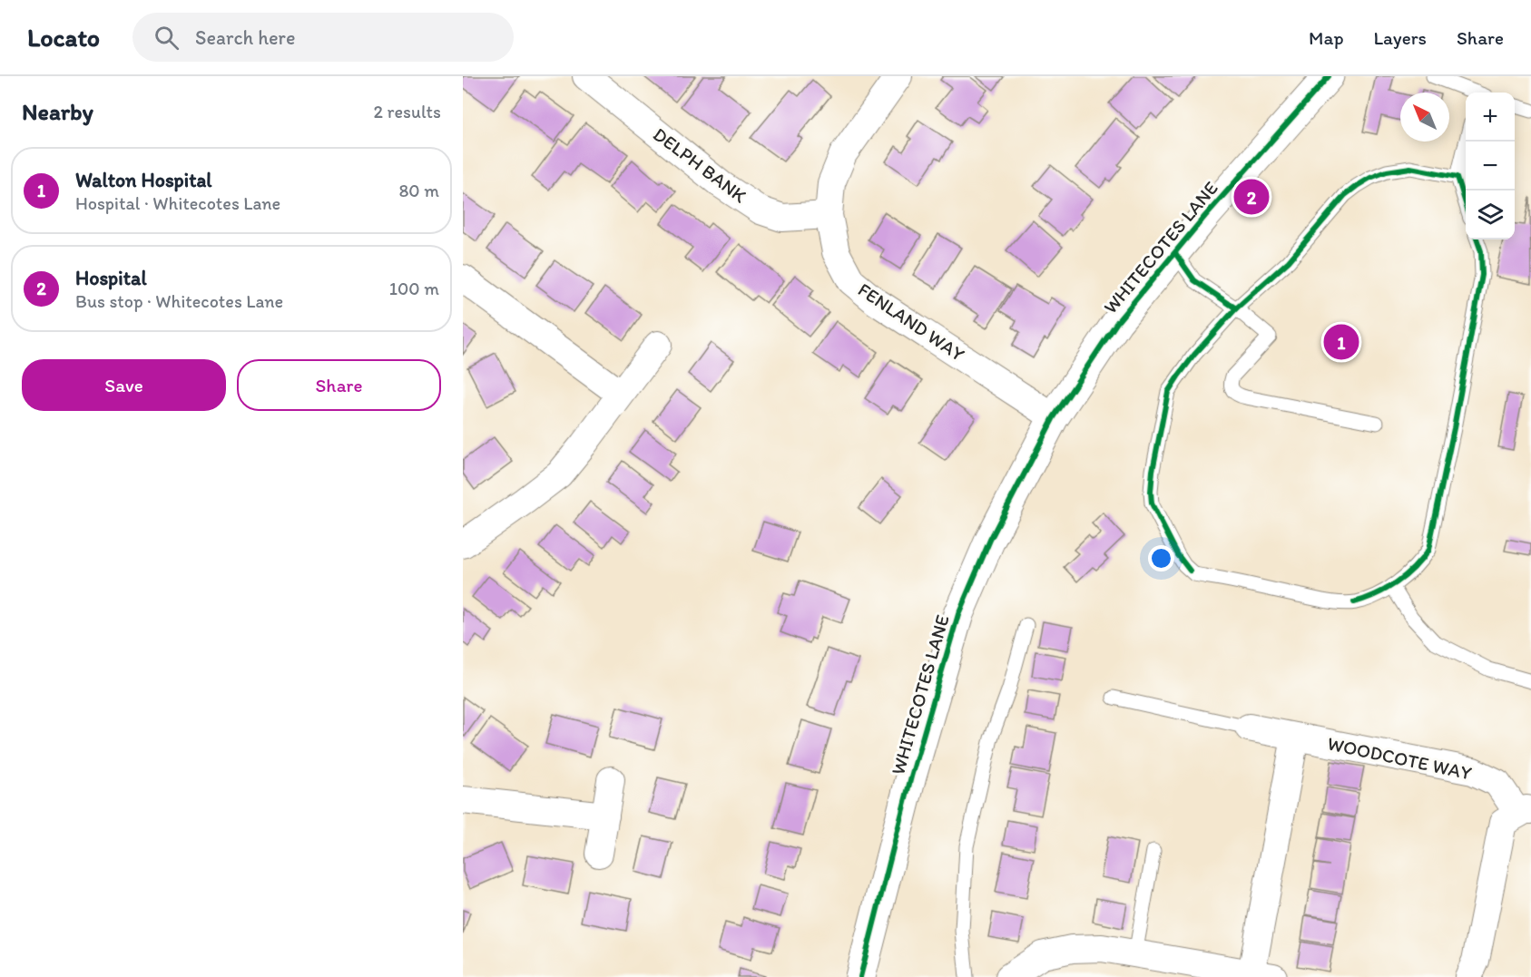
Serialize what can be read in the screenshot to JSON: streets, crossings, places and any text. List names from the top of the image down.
{
  "streets": {
    "street": [
      "DELPH BANK",
      "WHITECOTES LANE",
      "FENLAND WAY",
      "WOODCOTE WAY"
    ]
  },
  "crossings": [
    ["DELPH BANK", "FENLAND WAY"],
    ["WHITECOTES LANE", "FENLAND WAY"]
  ],
  "north": "top left",
  "page": {
    "header": "Locato",
    "search": "Search here",
    "nav": ["Map", "Layers", "Share"],
    "heading": ["Nearby", "2 results"],
    "map_buttons": ["+", "−"],
    "list": [
      {
        "mark": "1",
        "name": "Walton Hospital",
        "note": "Hospital · Whitecotes Lane",
        "value": "80 m"
      },
      {
        "mark": "2",
        "name": "Hospital",
        "note": "Bus stop · Whitecotes Lane",
        "value": "100 m"
      }
    ],
    "pins": ["2", "1"],
    "buttons": ["Save", "Share"]
  }
}
